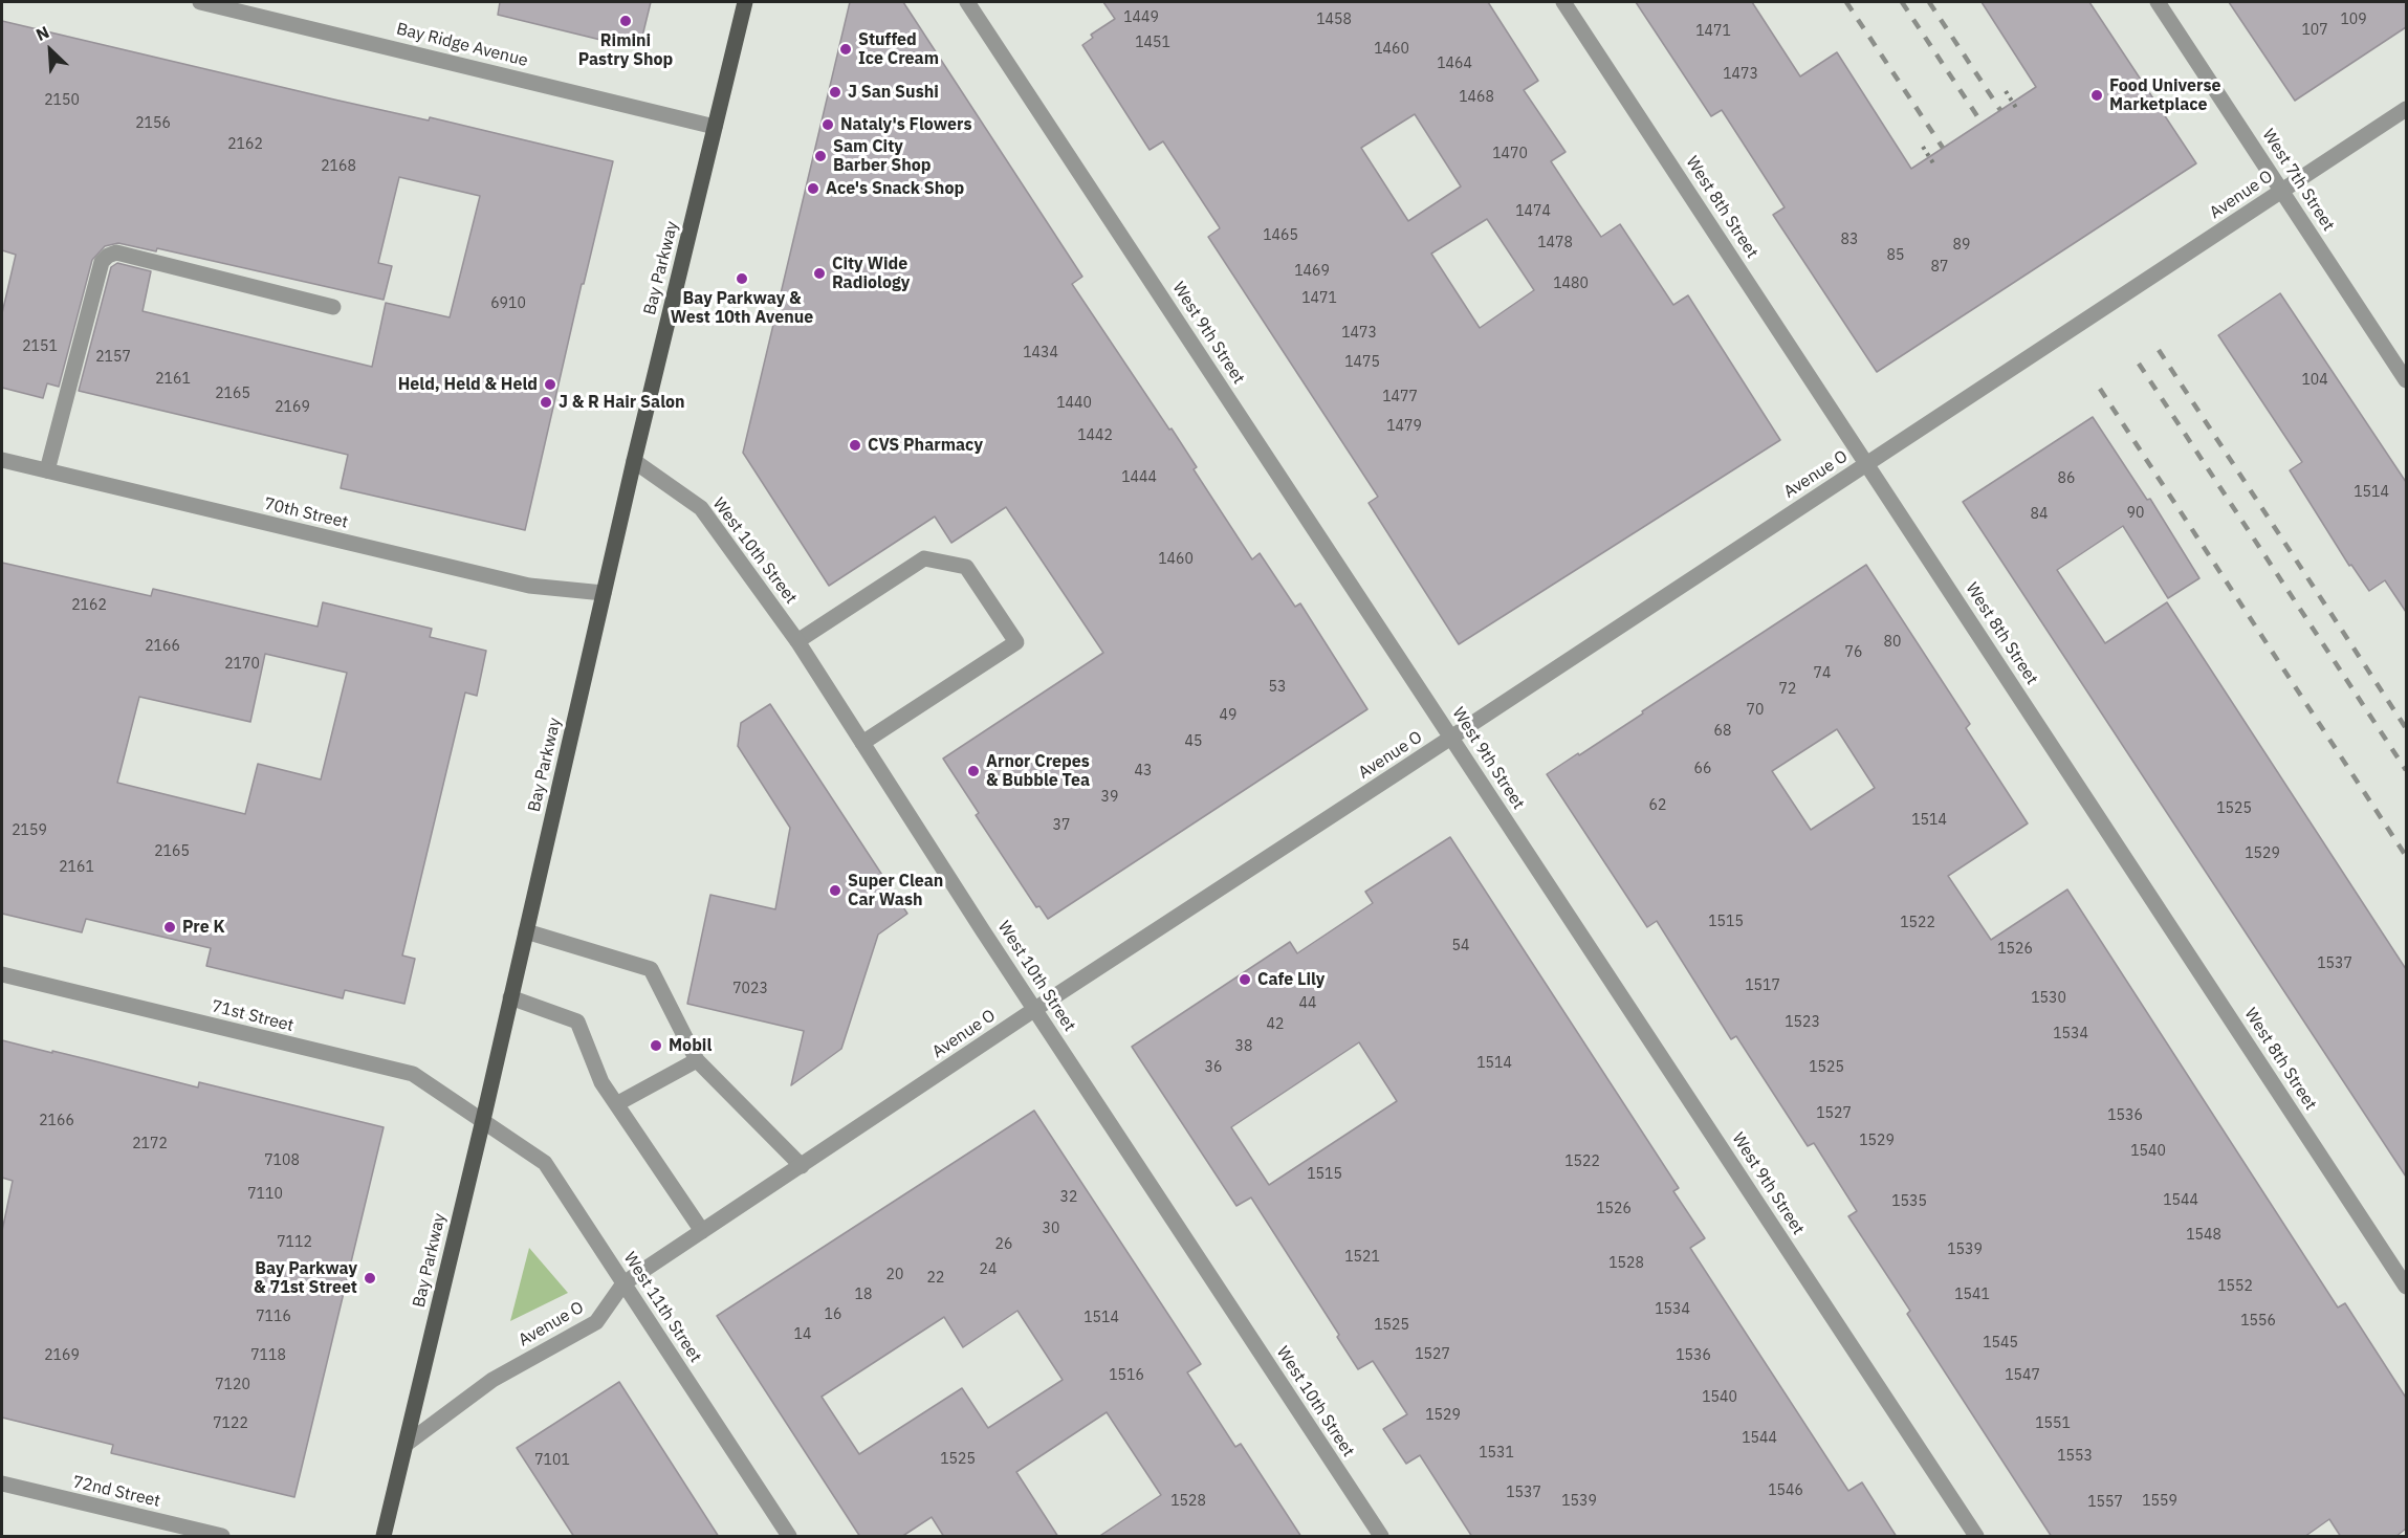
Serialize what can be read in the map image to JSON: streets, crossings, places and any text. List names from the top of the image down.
{
  "streets": {
    "main road": ["Bay Parkway"],
    "street": [
      "Bay Ridge Avenue",
      "West 7th Street",
      "Avenue O",
      "West 8th Street",
      "West 9th Street",
      "70th Street",
      "West 10th Street",
      "71st Street",
      "West 11th Street",
      "72nd Street"
    ]
  },
  "crossings": [
    ["Bay Ridge Avenue", "Bay Parkway"],
    ["West 7th Street", "Avenue O"],
    ["Avenue O", "West 8th Street"],
    ["Avenue O", "Bay Parkway"],
    ["Avenue O", "West 9th Street"],
    ["Avenue O", "West 10th Street"],
    ["Avenue O", "West 11th Street"],
    ["Bay Parkway", "70th Street"],
    ["Bay Parkway", "West 10th Street"],
    ["Bay Parkway", "71st Street"],
    ["Bay Parkway", "West 11th Street"],
    ["71st Street", "West 11th Street"]
  ],
  "places": [
    "Rimini Pastry Shop",
    "Stuffed Ice Cream",
    "J San Sushi",
    "Food Universe Marketplace",
    "Nataly's Flowers",
    "Sam City Barber Shop",
    "Ace's Snack Shop",
    "City Wide Radiology",
    "Bay Parkway & West 10th Avenue",
    "Held, Held & Held",
    "J & R Hair Salon",
    "CVS Pharmacy",
    "Arnor Crepes & Bubble Tea",
    "Super Clean Car Wash",
    "Pre K",
    "Cafe Lily",
    "Mobil",
    "Bay Parkway & 71st Street"
  ],
  "house_numbers": [
    "1449",
    "1458",
    "109",
    "107",
    "1471",
    "1451",
    "1460",
    "1464",
    "1473",
    "1468",
    "2150",
    "2156",
    "2162",
    "1470",
    "2168",
    "1474",
    "1465",
    "83",
    "1478",
    "89",
    "85",
    "87",
    "1469",
    "1480",
    "1471",
    "6910",
    "1473",
    "2151",
    "1434",
    "2157",
    "1475",
    "2161",
    "104",
    "2165",
    "1477",
    "1440",
    "2169",
    "1479",
    "1442",
    "1444",
    "86",
    "1514",
    "90",
    "84",
    "1460",
    "2162",
    "80",
    "2166",
    "76",
    "2170",
    "74",
    "53",
    "72",
    "70",
    "49",
    "68",
    "45",
    "66",
    "43",
    "39",
    "62",
    "1525",
    "1514",
    "37",
    "2159",
    "2165",
    "1529",
    "2161",
    "1515",
    "1522",
    "54",
    "1526",
    "1537",
    "1517",
    "7023",
    "1530",
    "44",
    "1523",
    "42",
    "1534",
    "38",
    "1514",
    "36",
    "1525",
    "1527",
    "1536",
    "2166",
    "1529",
    "2172",
    "1540",
    "7108",
    "1522",
    "1515",
    "7110",
    "32",
    "1544",
    "1535",
    "1526",
    "30",
    "1548",
    "7112",
    "26",
    "1539",
    "1521",
    "1528",
    "24",
    "20",
    "22",
    "1552",
    "18",
    "1541",
    "1534",
    "16",
    "7116",
    "1514",
    "1556",
    "1525",
    "14",
    "1545",
    "1527",
    "2169",
    "7118",
    "1536",
    "1516",
    "1547",
    "7120",
    "1540",
    "1529",
    "7122",
    "1551",
    "1544",
    "1531",
    "1553",
    "1525",
    "7101",
    "1546",
    "1537",
    "1528",
    "1539",
    "1559",
    "1557"
  ],
  "north": "top left"
}
